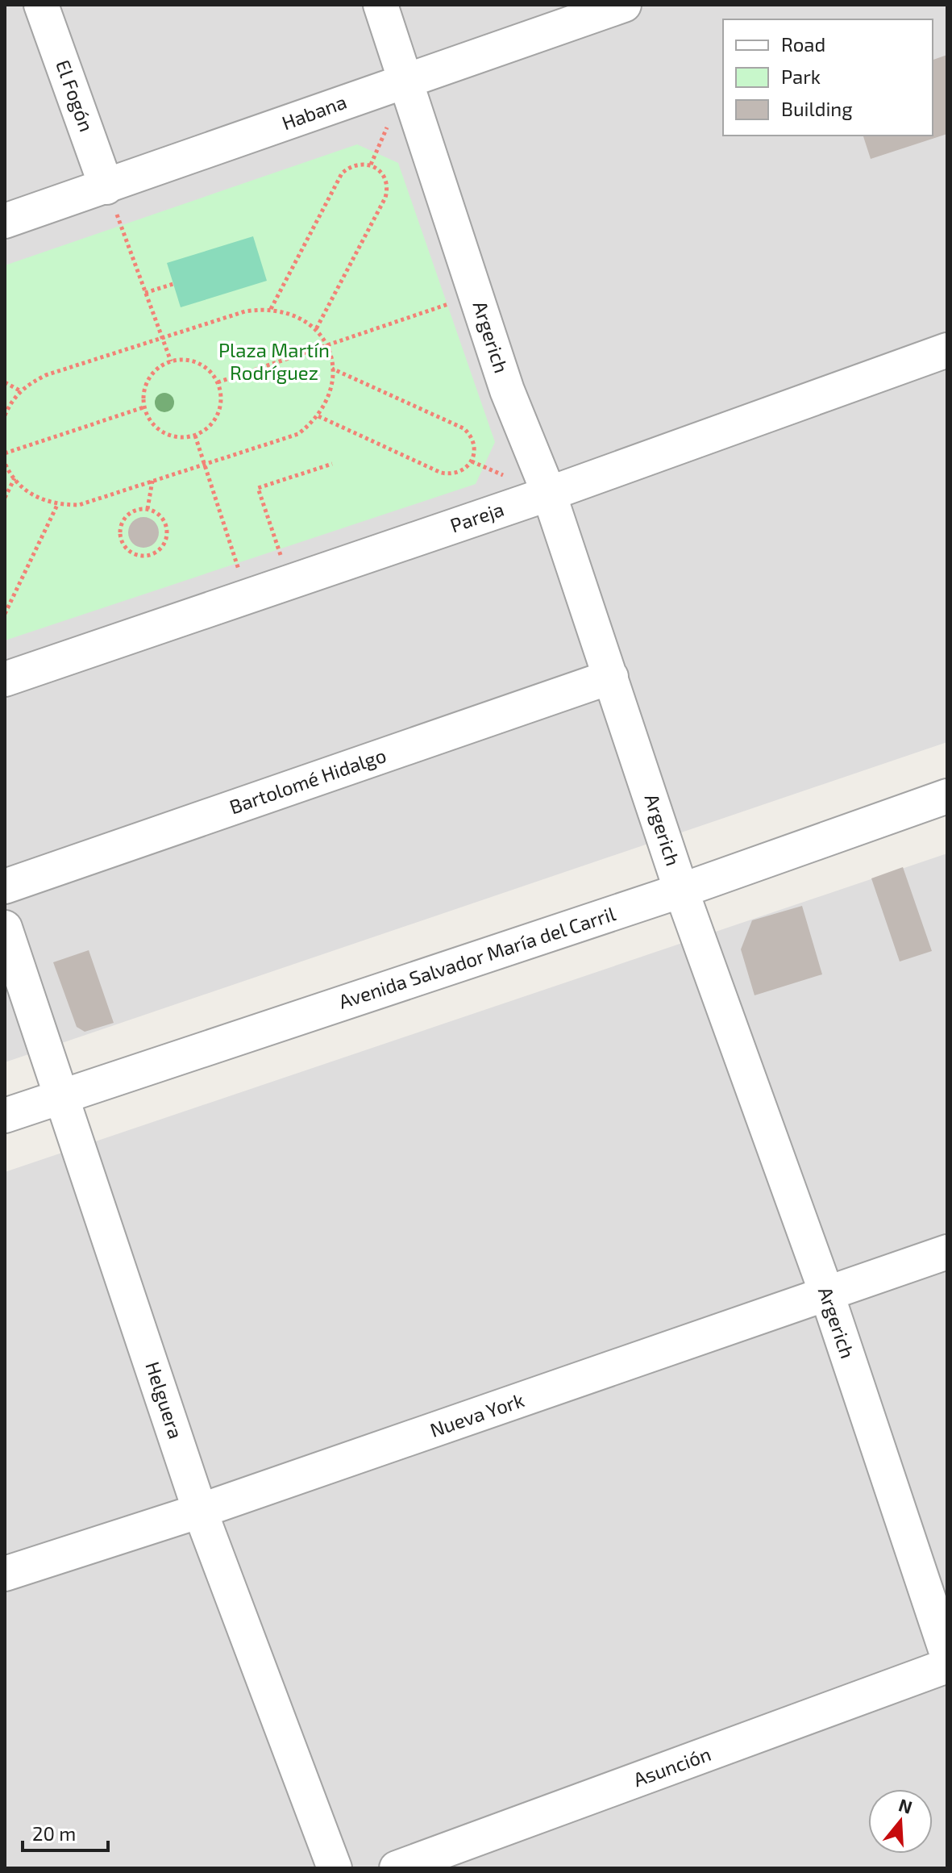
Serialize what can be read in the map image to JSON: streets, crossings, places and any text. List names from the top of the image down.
{
  "streets": {
    "street": [
      "El Fogón",
      "Habana",
      "Argerich",
      "Pareja",
      "Bartolomé Hidalgo",
      "Avenida Salvador María del Carril",
      "Helguera",
      "Nueva York",
      "Asunción"
    ]
  },
  "crossings": [
    ["El Fogón", "Habana"],
    ["Habana", "Argerich"],
    ["Argerich", "Pareja"],
    ["Argerich", "Bartolomé Hidalgo"],
    ["Argerich", "Avenida Salvador María del Carril"],
    ["Argerich", "Nueva York"],
    ["Avenida Salvador María del Carril", "Helguera"],
    ["Helguera", "Nueva York"]
  ],
  "parks": ["Plaza Martín Rodríguez"],
  "legend": ["Road", "Park", "Building"],
  "scale_bar": "20 m",
  "north": "top"
}
